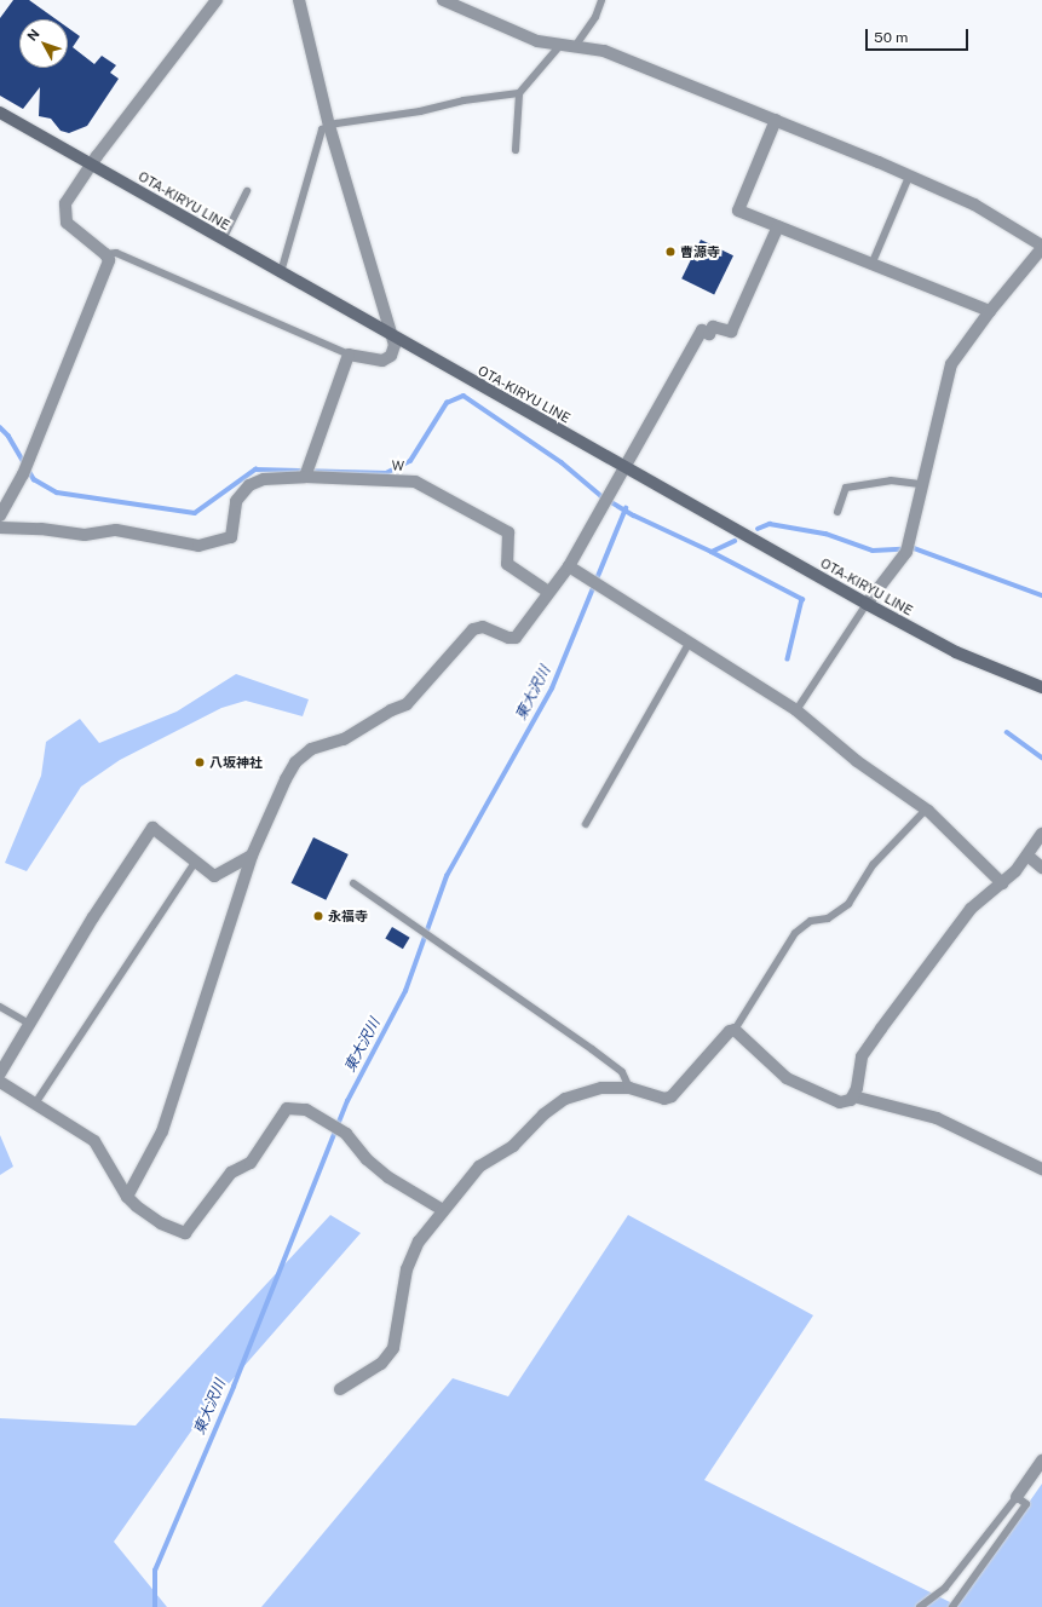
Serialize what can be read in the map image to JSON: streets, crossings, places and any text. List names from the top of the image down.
{
  "streets": {
    "main road": ["OTA-KIRYU LINE"],
    "street": ["W"]
  },
  "water": ["東大沢川"],
  "places": ["曹源寺", "八坂神社", "永福寺"],
  "scale_bar": "50 m",
  "north": "top left"
}
